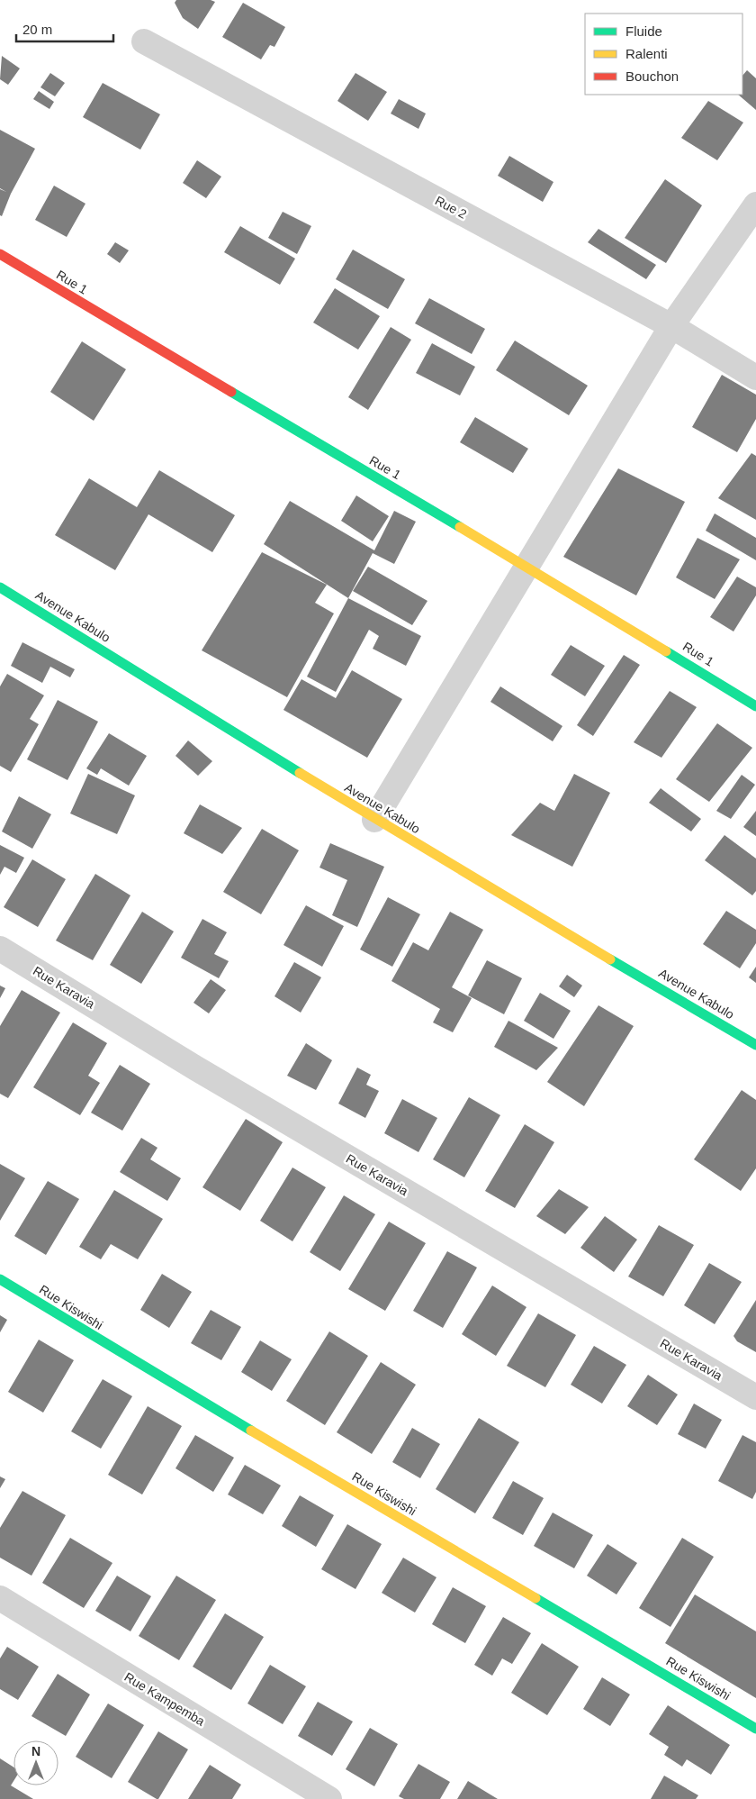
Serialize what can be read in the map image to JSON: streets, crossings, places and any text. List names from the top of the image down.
{
  "streets": {
    "street": [
      "Rue 2",
      "Rue 1",
      "Avenue Kabulo",
      "Rue Karavia",
      "Rue Kiswishi",
      "Rue Kampemba"
    ]
  },
  "legend": ["Fluide", "Ralenti", "Bouchon"],
  "scale_bar": "20 m",
  "north": "top"
}
